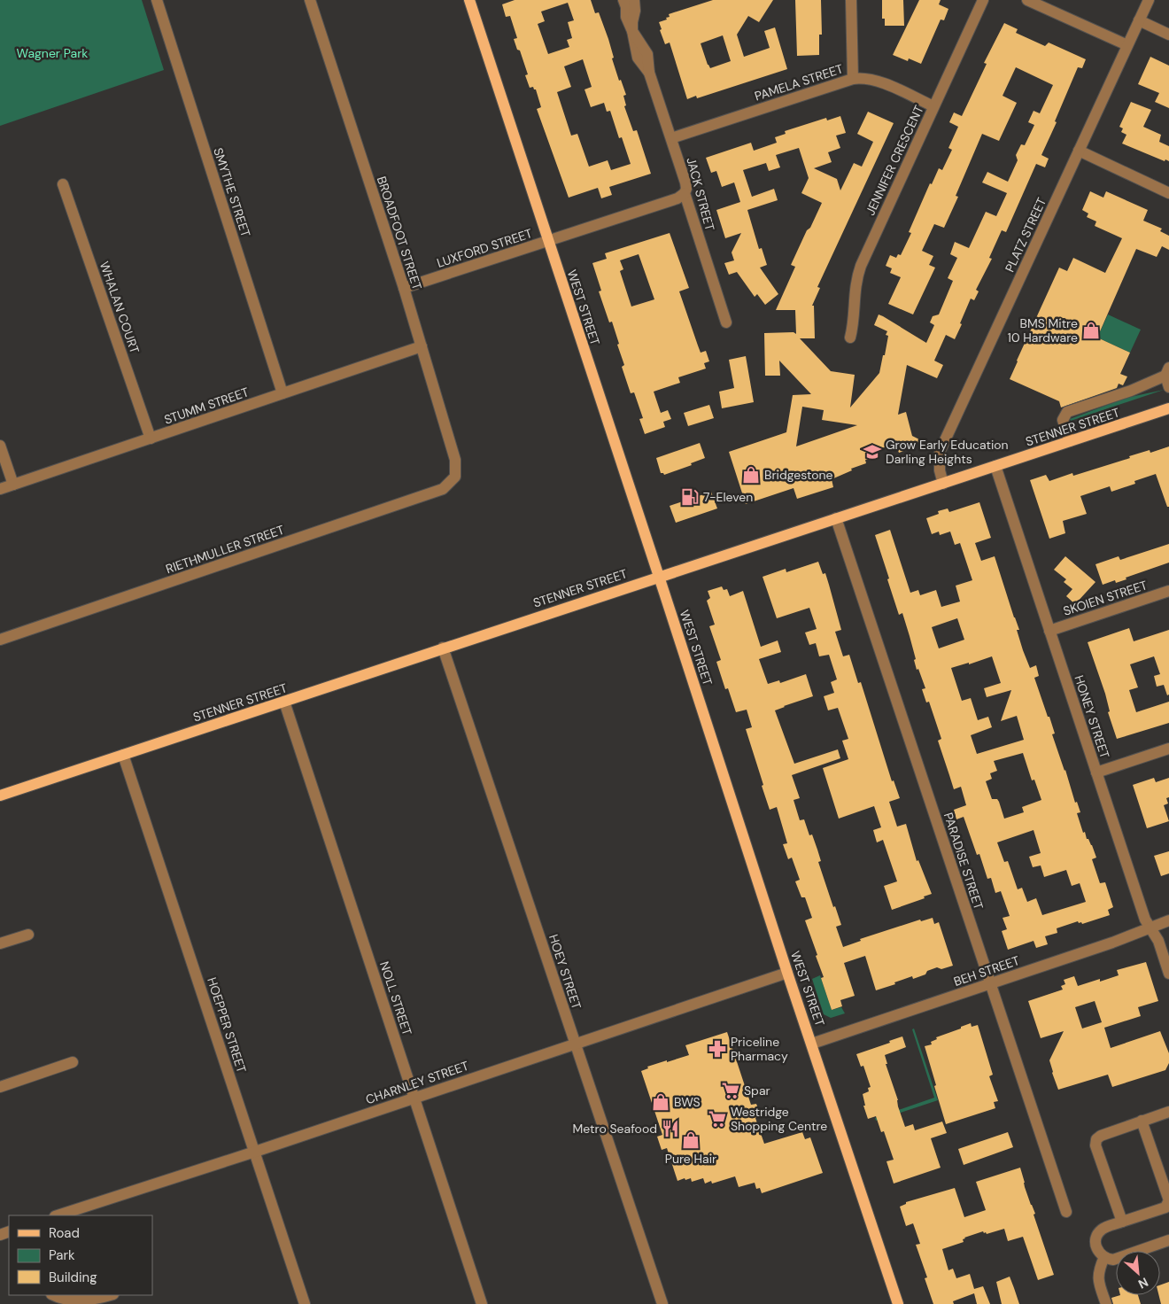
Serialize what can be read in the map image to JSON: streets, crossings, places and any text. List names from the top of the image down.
{
  "streets": {
    "main road": ["WEST STREET", "STENNER STREET"],
    "street": [
      "PAMELA STREET",
      "JENNIFER CRESCENT",
      "SMYTHE STREET",
      "JACK STREET",
      "BROADFOOT STREET",
      "PLATZ STREET",
      "LUXFORD STREET",
      "WHALAN COURT",
      "STUMM STREET",
      "RIETHMULLER STREET",
      "SKOIEN STREET",
      "HONEY STREET",
      "PARADISE STREET",
      "BEH STREET",
      "HOEY STREET",
      "NOLL STREET",
      "HOEPPER STREET",
      "CHARNLEY STREET"
    ]
  },
  "crossings": [
    ["PAMELA STREET", "JENNIFER CRESCENT"],
    ["PAMELA STREET", "JACK STREET"],
    ["SMYTHE STREET", "STUMM STREET"],
    ["BROADFOOT STREET", "LUXFORD STREET"],
    ["BROADFOOT STREET", "STUMM STREET"],
    ["BROADFOOT STREET", "RIETHMULLER STREET"],
    ["PLATZ STREET", "STENNER STREET"],
    ["LUXFORD STREET", "WEST STREET"],
    ["WHALAN COURT", "STUMM STREET"],
    ["WEST STREET", "STENNER STREET"],
    ["WEST STREET", "BEH STREET"],
    ["WEST STREET", "CHARNLEY STREET"],
    ["STENNER STREET", "HONEY STREET"],
    ["STENNER STREET", "PARADISE STREET"],
    ["STENNER STREET", "HOEY STREET"],
    ["STENNER STREET", "NOLL STREET"],
    ["STENNER STREET", "HOEPPER STREET"],
    ["SKOIEN STREET", "HONEY STREET"],
    ["HONEY STREET", "BEH STREET"],
    ["PARADISE STREET", "BEH STREET"],
    ["HOEY STREET", "CHARNLEY STREET"],
    ["NOLL STREET", "CHARNLEY STREET"],
    ["HOEPPER STREET", "CHARNLEY STREET"]
  ],
  "parks": ["Wagner Park"],
  "places": {
    "shop": [
      "BMS Mitre 10 Hardware",
      "Bridgestone",
      "BWS",
      "Pure Hair"
    ],
    "school or university": ["Grow Early Education Darling Heights"],
    "fuel station": ["7-Eleven"],
    "pharmacy": ["Priceline Pharmacy"],
    "supermarket": ["Spar", "Westridge Shopping Centre"],
    "restaurant": ["Metro Seafood"]
  },
  "legend": ["Road", "Park", "Building"],
  "north": "bottom right"
}
